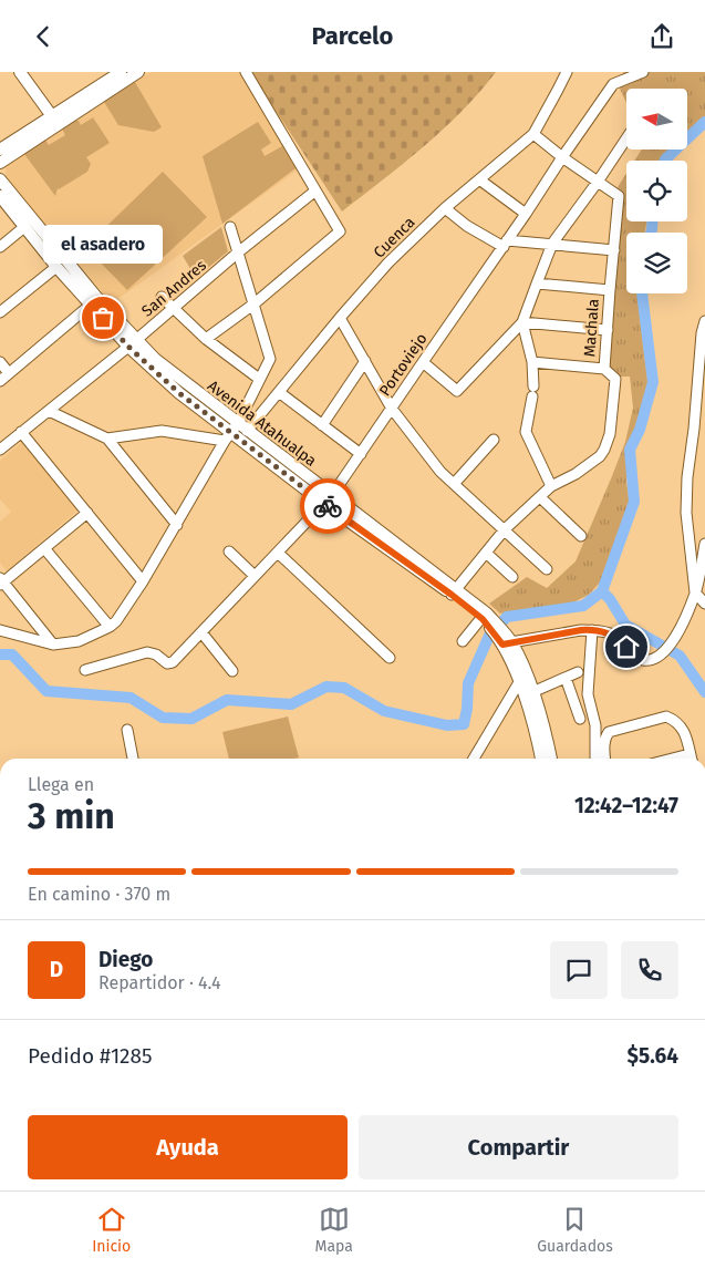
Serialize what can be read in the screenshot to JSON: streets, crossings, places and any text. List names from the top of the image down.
{
  "streets": {
    "main road": ["Avenida Atahualpa"],
    "street": [
      "Cuenca",
      "San Andres",
      "Machala",
      "Portoviejo"
    ]
  },
  "crossings": [
    ["Cuenca", "Machala"],
    ["Cuenca", "Avenida Atahualpa"],
    ["San Andres", "Avenida Atahualpa"],
    ["Machala", "Portoviejo"],
    ["Machala", "Avenida Atahualpa"],
    ["Portoviejo", "Avenida Atahualpa"]
  ],
  "places": ["el asadero"],
  "north": "left",
  "page": {
    "header": "Parcelo",
    "bubble": "el asadero",
    "heading": ["3 min", "Llega en", "12:42–12:47"],
    "panel": [
      "Diego",
      "Repartidor · 4.4",
      "Pedido #1285",
      "$5.64"
    ],
    "bar": "En camino · 370 m",
    "round": "D",
    "buttons": ["Ayuda", "Compartir"],
    "tabs": ["Inicio", "Mapa", "Guardados"]
  }
}
